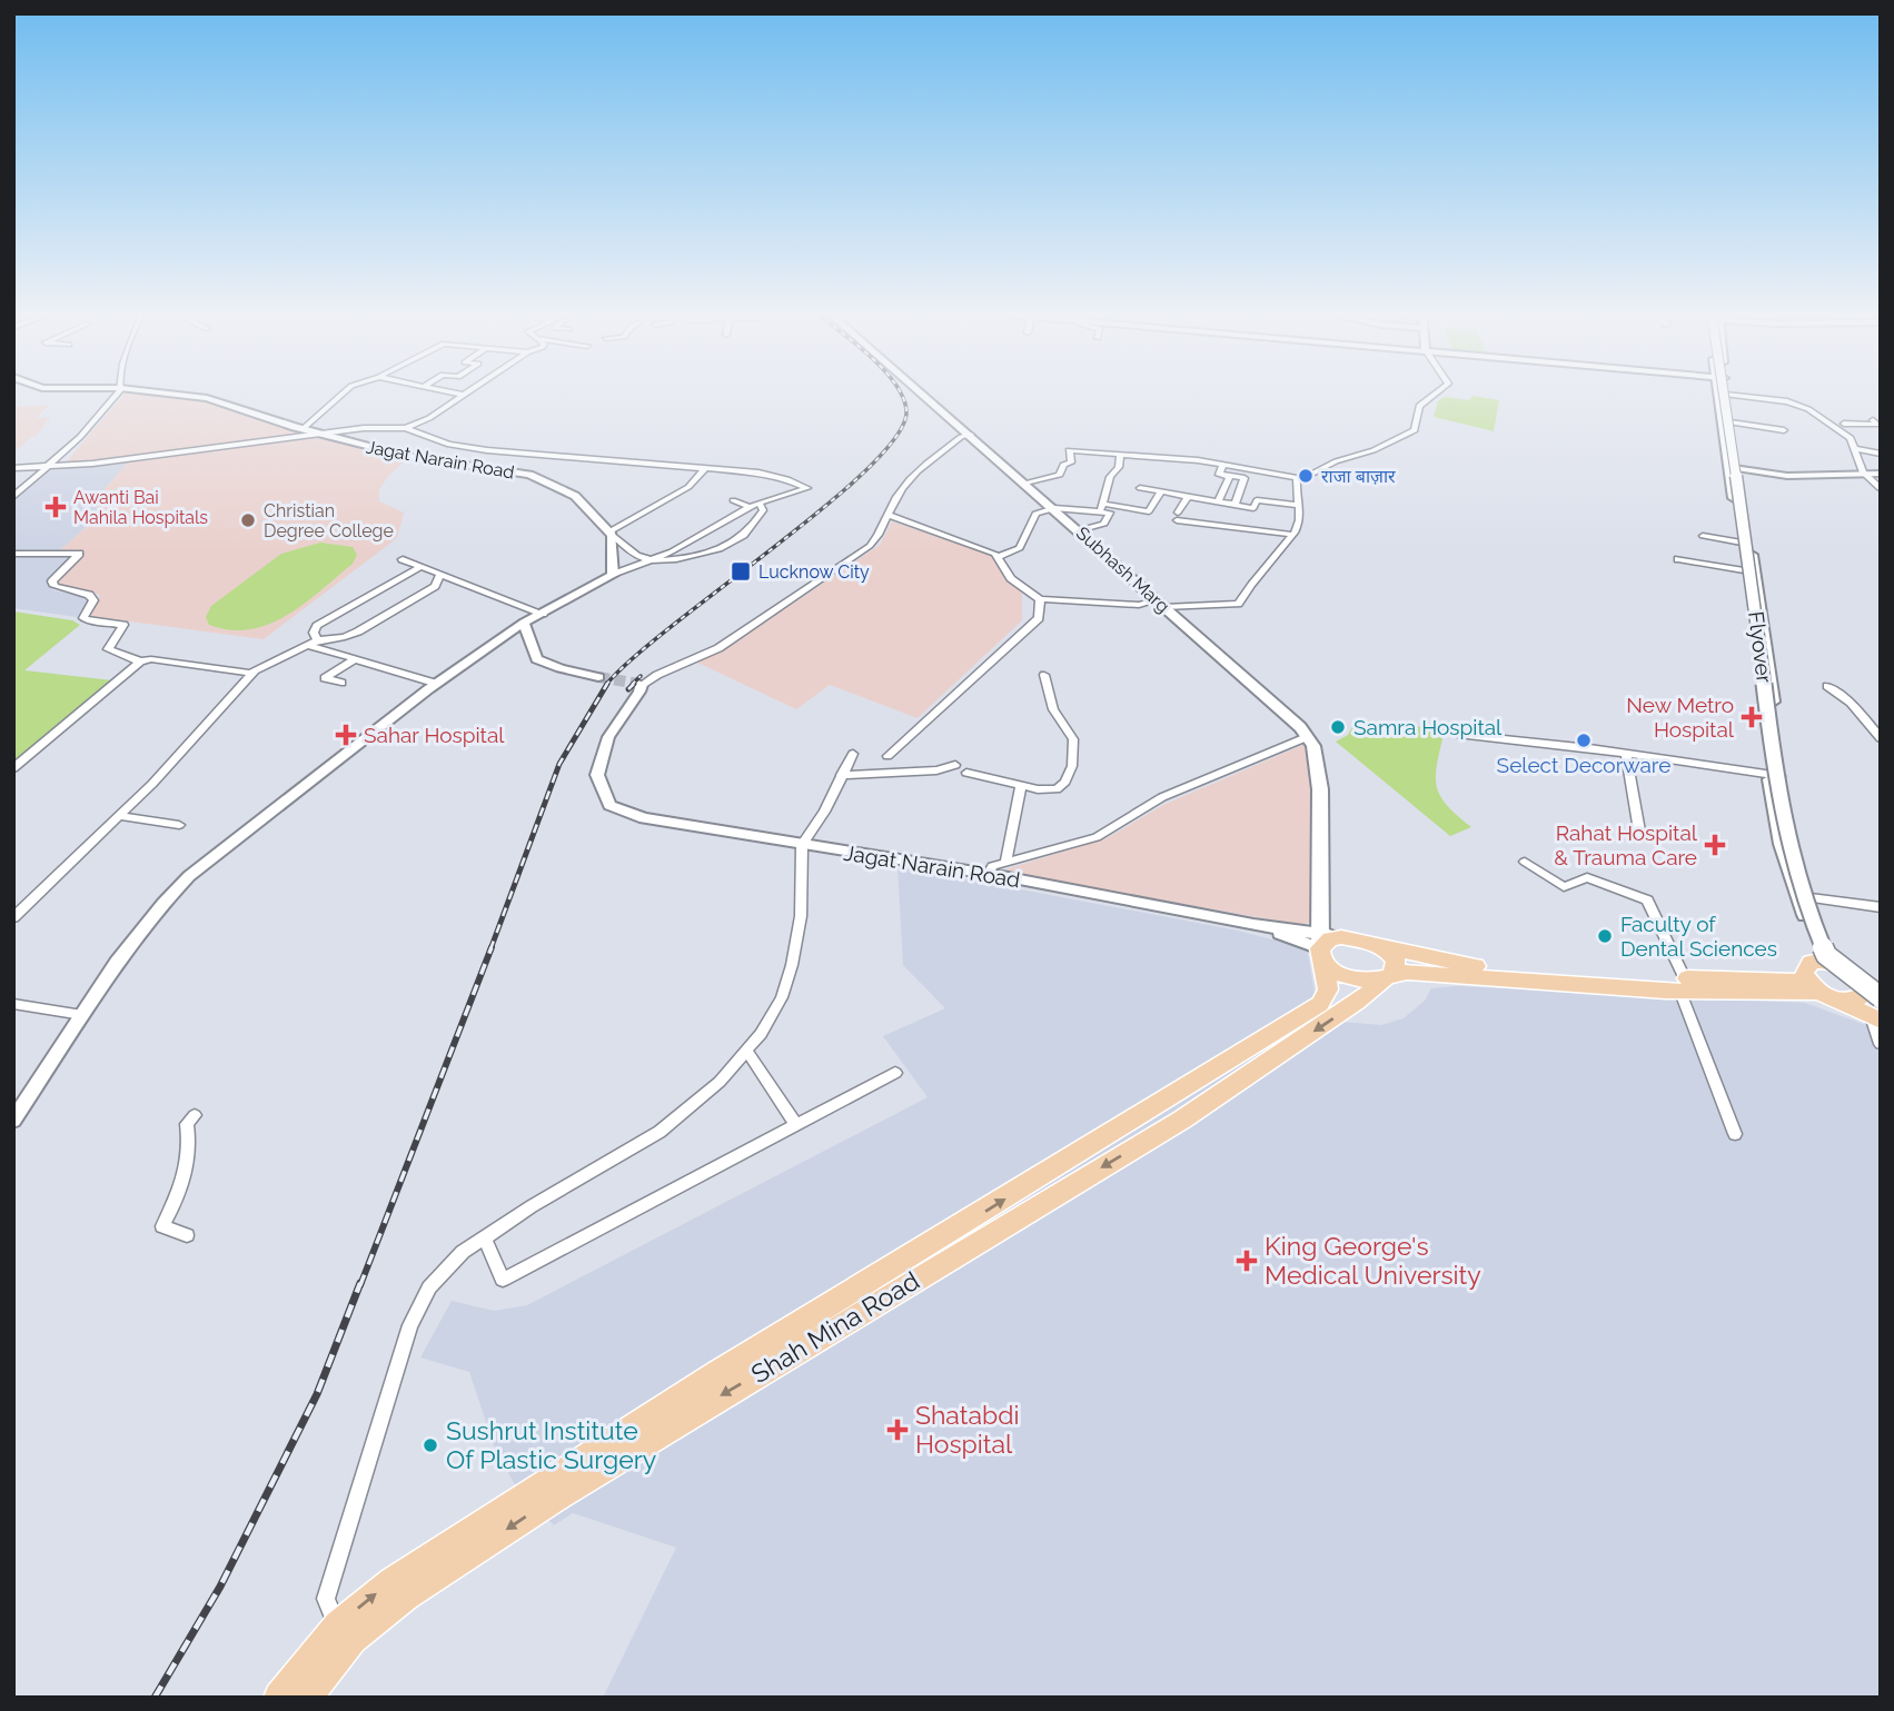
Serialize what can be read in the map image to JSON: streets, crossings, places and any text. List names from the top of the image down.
{
  "streets": {
    "main road": ["Subhash Marg", "Flyover", "Shah Mina Road"],
    "street": ["Jagat Narain Road"]
  },
  "crossings": [
    ["Jagat Narain Road", "Subhash Marg"],
    ["Jagat Narain Road", "Shah Mina Road"],
    ["Subhash Marg", "Shah Mina Road"]
  ],
  "places": {
    "other": [
      "राजा बाज़ार",
      "Christian Degree College",
      "Samra Hospital",
      "Select Decorware",
      "Faculty of Dental Sciences",
      "Sushrut Institute Of Plastic Surgery"
    ],
    "health": [
      "Awanti Bai Mahila Hospitals",
      "New Metro Hospital",
      "Sahar Hospital",
      "Rahat Hospital & Trauma Care",
      "King George's Medical University",
      "Shatabdi Hospital"
    ],
    "transit": ["Lucknow City"]
  }
}
